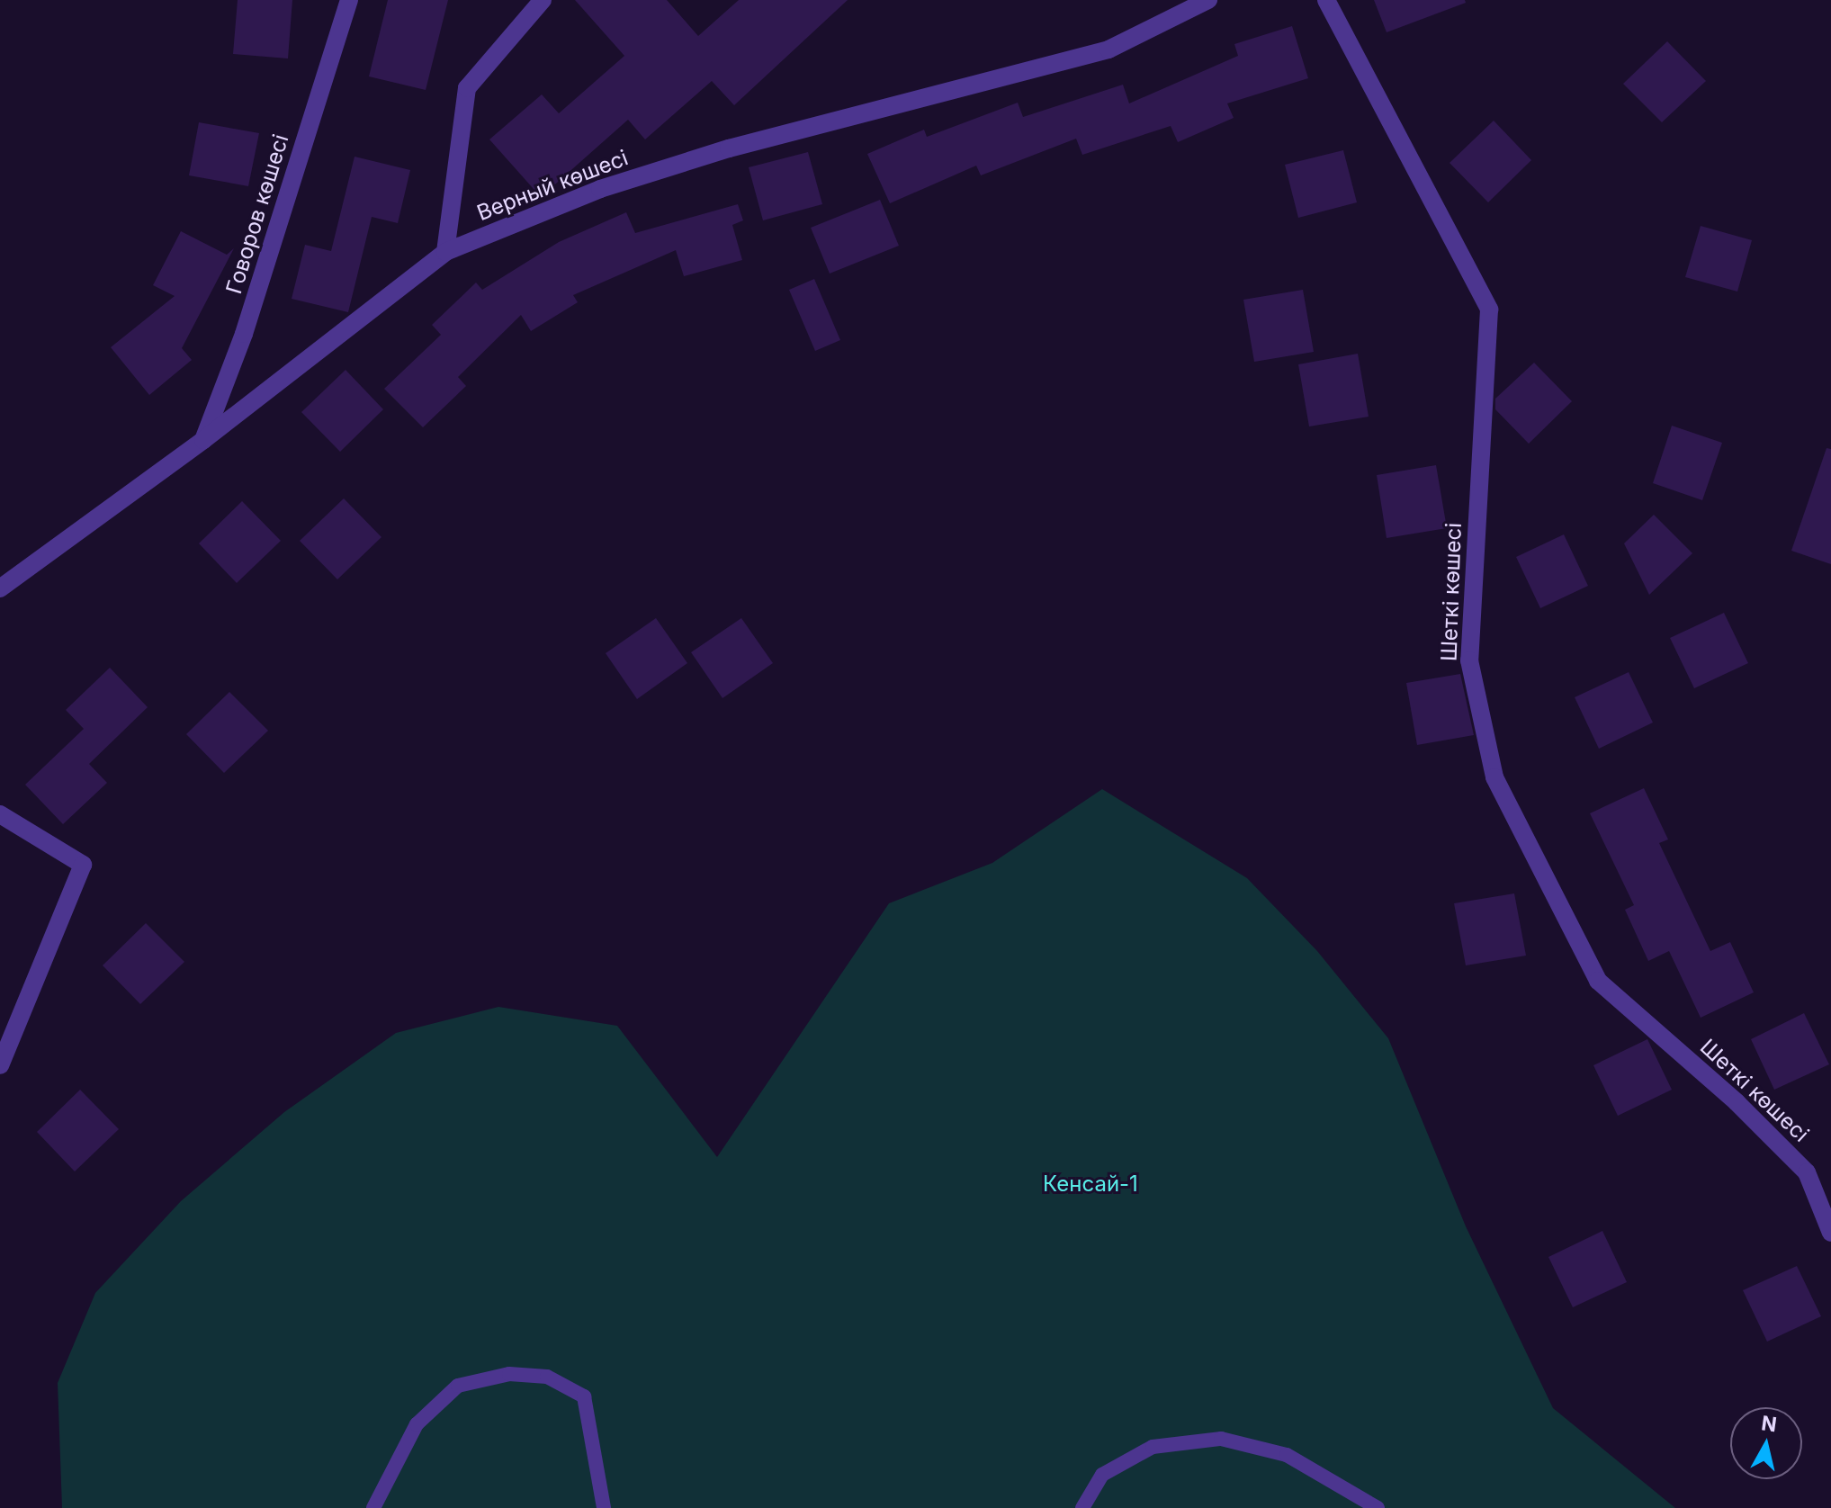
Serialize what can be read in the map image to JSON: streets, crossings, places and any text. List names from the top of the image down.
{
  "streets": {
    "street": ["Верный көшесі", "Говоров көшесі", "Шеткі көшесі"]
  },
  "crossings": [
    ["Верный көшесі", "Говоров көшесі"]
  ],
  "parks": ["Кенсай-1"],
  "north": "top"
}
